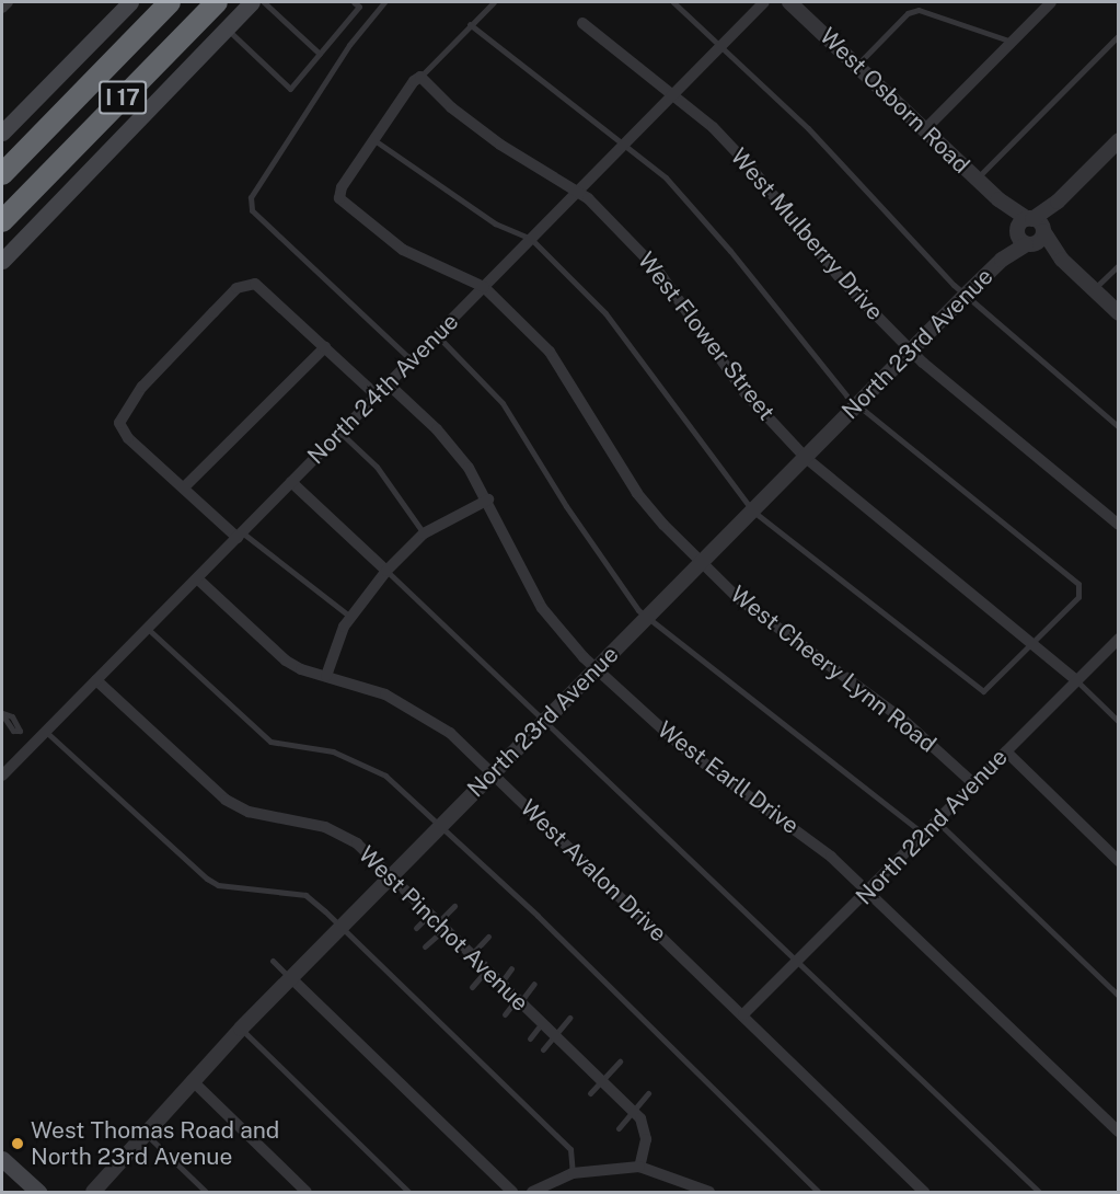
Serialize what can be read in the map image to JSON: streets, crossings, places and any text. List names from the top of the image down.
{
  "streets": {
    "highway": ["I 17"],
    "street": [
      "West Osborn Road",
      "West Mulberry Drive",
      "West Flower Street",
      "North 23rd Avenue",
      "North 24th Avenue",
      "West Cheery Lynn Road",
      "West Earll Drive",
      "North 22nd Avenue",
      "West Avalon Drive",
      "West Pinchot Avenue"
    ]
  },
  "crossings": [
    ["West Osborn Road", "North 23rd Avenue"],
    ["West Mulberry Drive", "North 23rd Avenue"],
    ["West Mulberry Drive", "North 24th Avenue"],
    ["West Flower Street", "North 23rd Avenue"],
    ["West Flower Street", "North 24th Avenue"],
    ["West Flower Street", "North 22nd Avenue"],
    ["North 23rd Avenue", "West Cheery Lynn Road"],
    ["North 23rd Avenue", "West Earll Drive"],
    ["North 23rd Avenue", "West Avalon Drive"],
    ["North 23rd Avenue", "West Pinchot Avenue"],
    ["North 24th Avenue", "West Cheery Lynn Road"],
    ["North 24th Avenue", "West Earll Drive"],
    ["North 24th Avenue", "West Avalon Drive"],
    ["North 24th Avenue", "West Pinchot Avenue"],
    ["West Cheery Lynn Road", "North 22nd Avenue"],
    ["West Earll Drive", "North 22nd Avenue"],
    ["North 22nd Avenue", "West Avalon Drive"]
  ],
  "places": ["West Thomas Road and North 23rd Avenue"]
}
